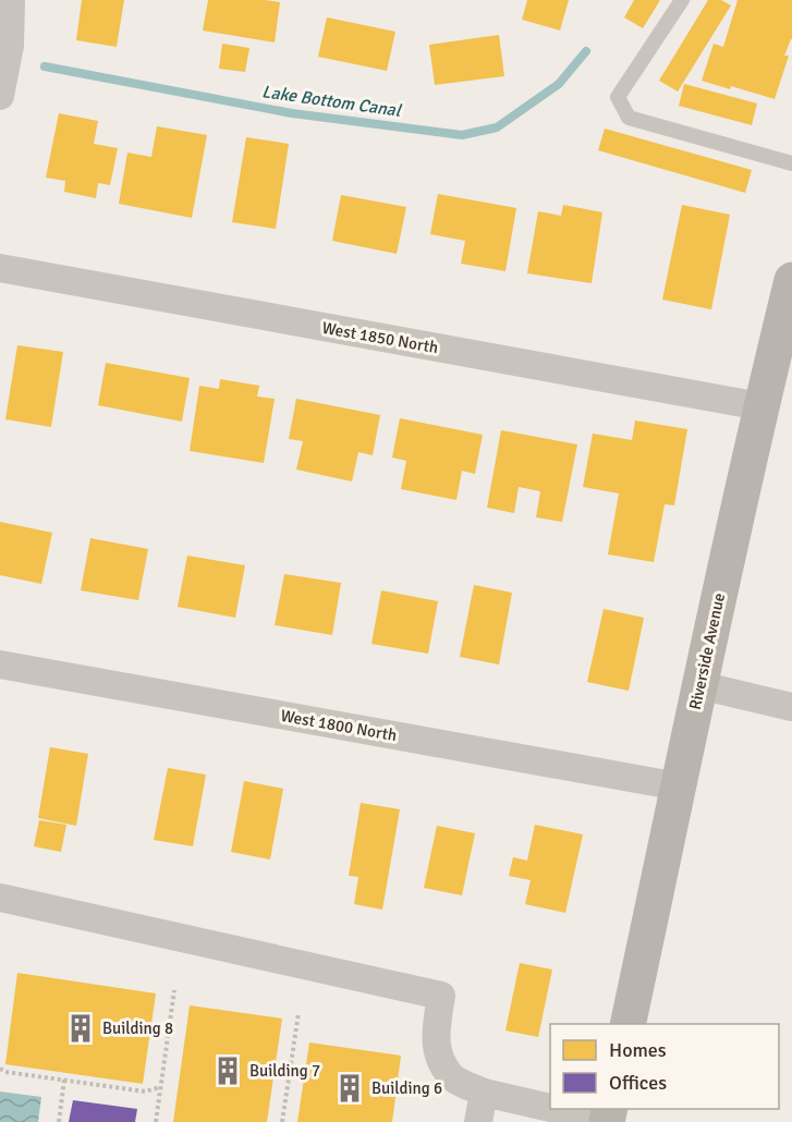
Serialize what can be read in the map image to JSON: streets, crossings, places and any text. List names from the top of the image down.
{
  "streets": {
    "street": ["West 1850 North", "Riverside Avenue", "West 1800 North"]
  },
  "crossings": [
    ["West 1850 North", "Riverside Avenue"],
    ["Riverside Avenue", "West 1800 North"]
  ],
  "water": ["Lake Bottom Canal"],
  "places": {
    "building": ["Building 8", "Building 7", "Building 6"]
  },
  "legend": ["Homes", "Offices"]
}
